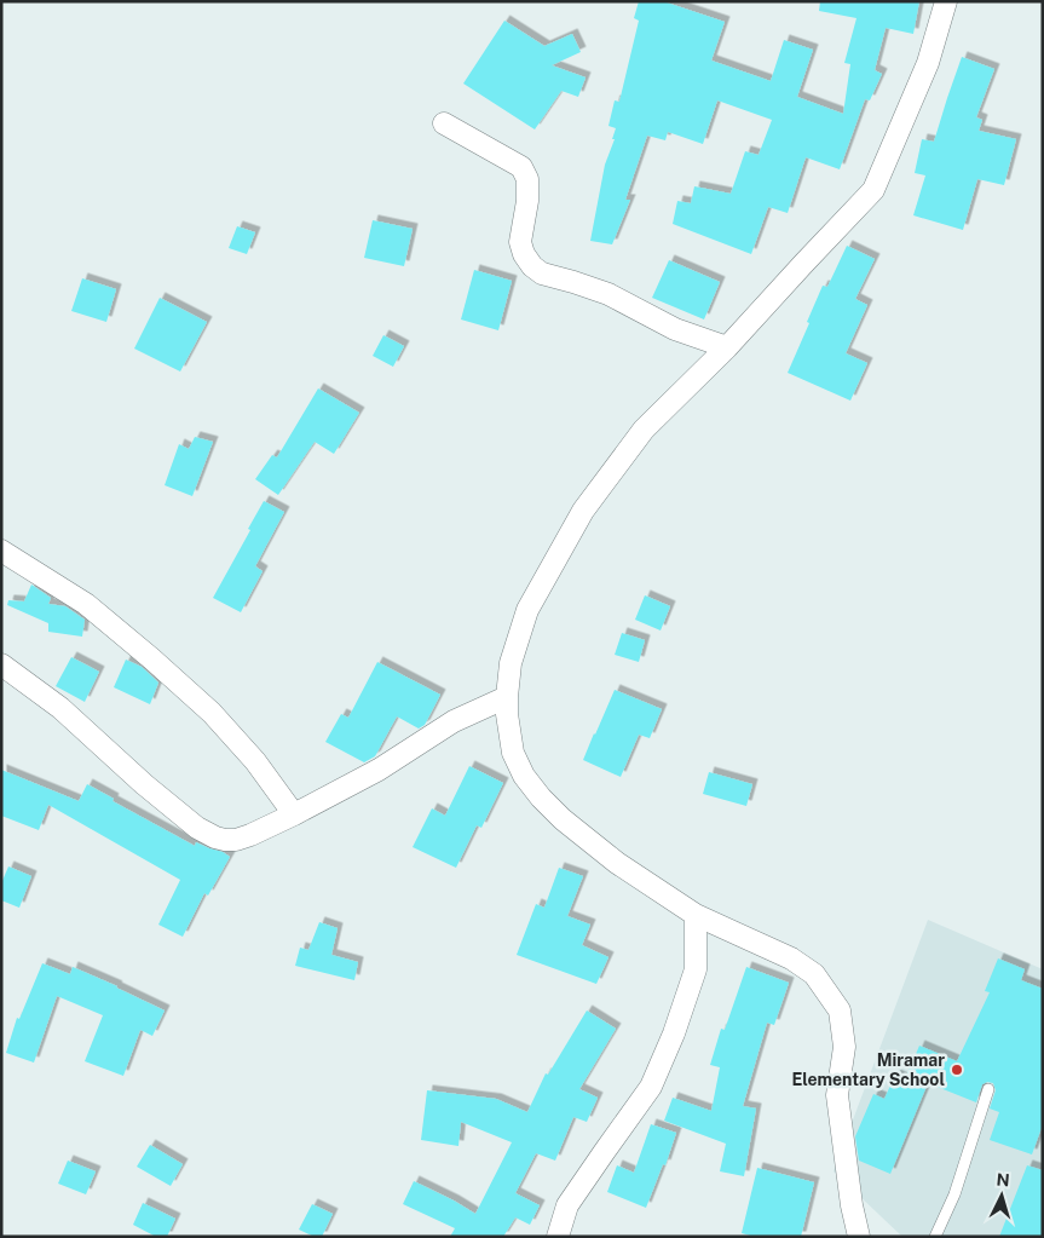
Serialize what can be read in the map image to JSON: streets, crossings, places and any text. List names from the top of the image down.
{
  "places": ["Miramar Elementary School"],
  "north": "top"
}
